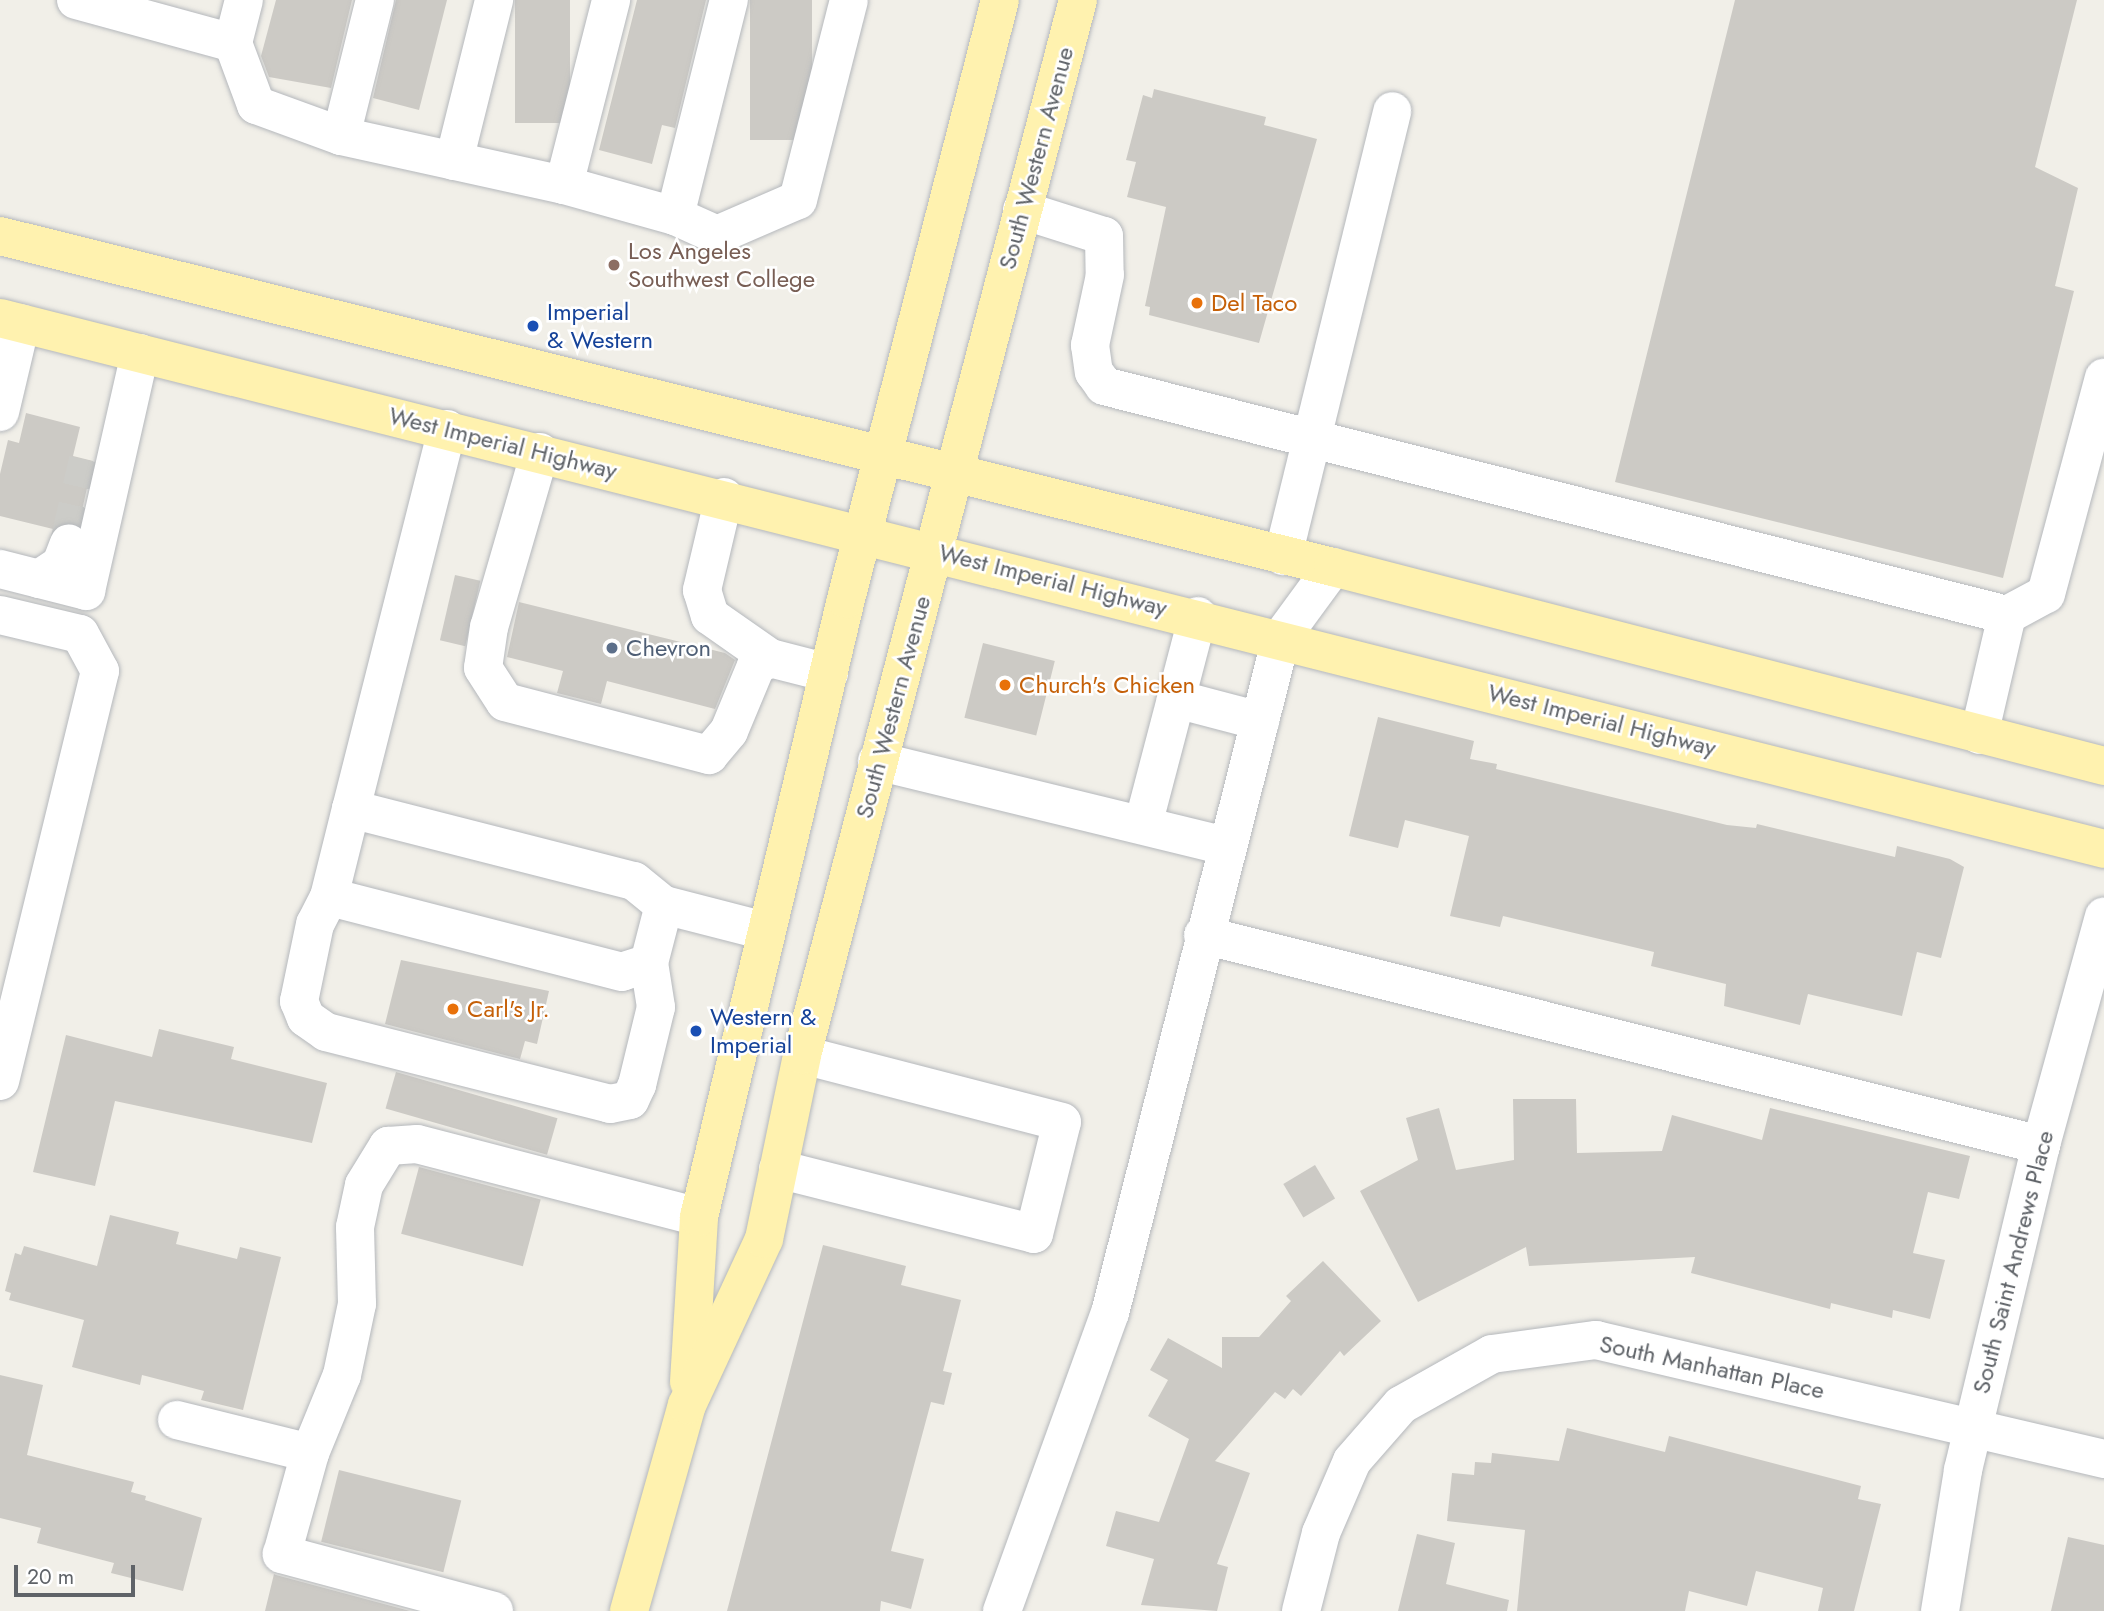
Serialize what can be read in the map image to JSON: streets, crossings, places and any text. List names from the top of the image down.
{
  "streets": {
    "main road": ["South Western Avenue", "West Imperial Highway"],
    "street": ["South Saint Andrews Place", "South Manhattan Place"]
  },
  "crossings": [
    ["South Western Avenue", "West Imperial Highway"],
    ["South Saint Andrews Place", "South Manhattan Place"]
  ],
  "places": [
    "Los Angeles Southwest College",
    "Del Taco",
    "Imperial & Western",
    "Chevron",
    "Church's Chicken",
    "Carl's Jr.",
    "Western & Imperial"
  ],
  "scale_bar": "20 m"
}
